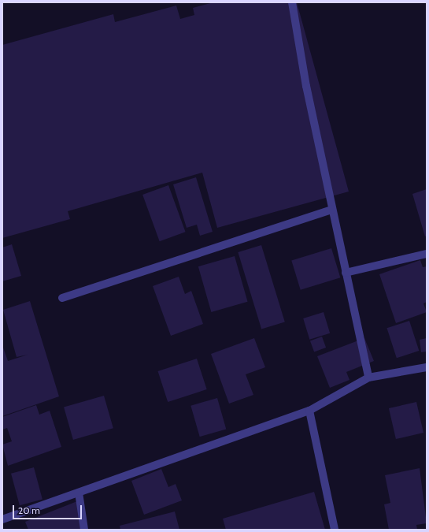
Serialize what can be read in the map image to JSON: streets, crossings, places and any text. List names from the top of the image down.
{
  "scale_bar": "20 m"
}
